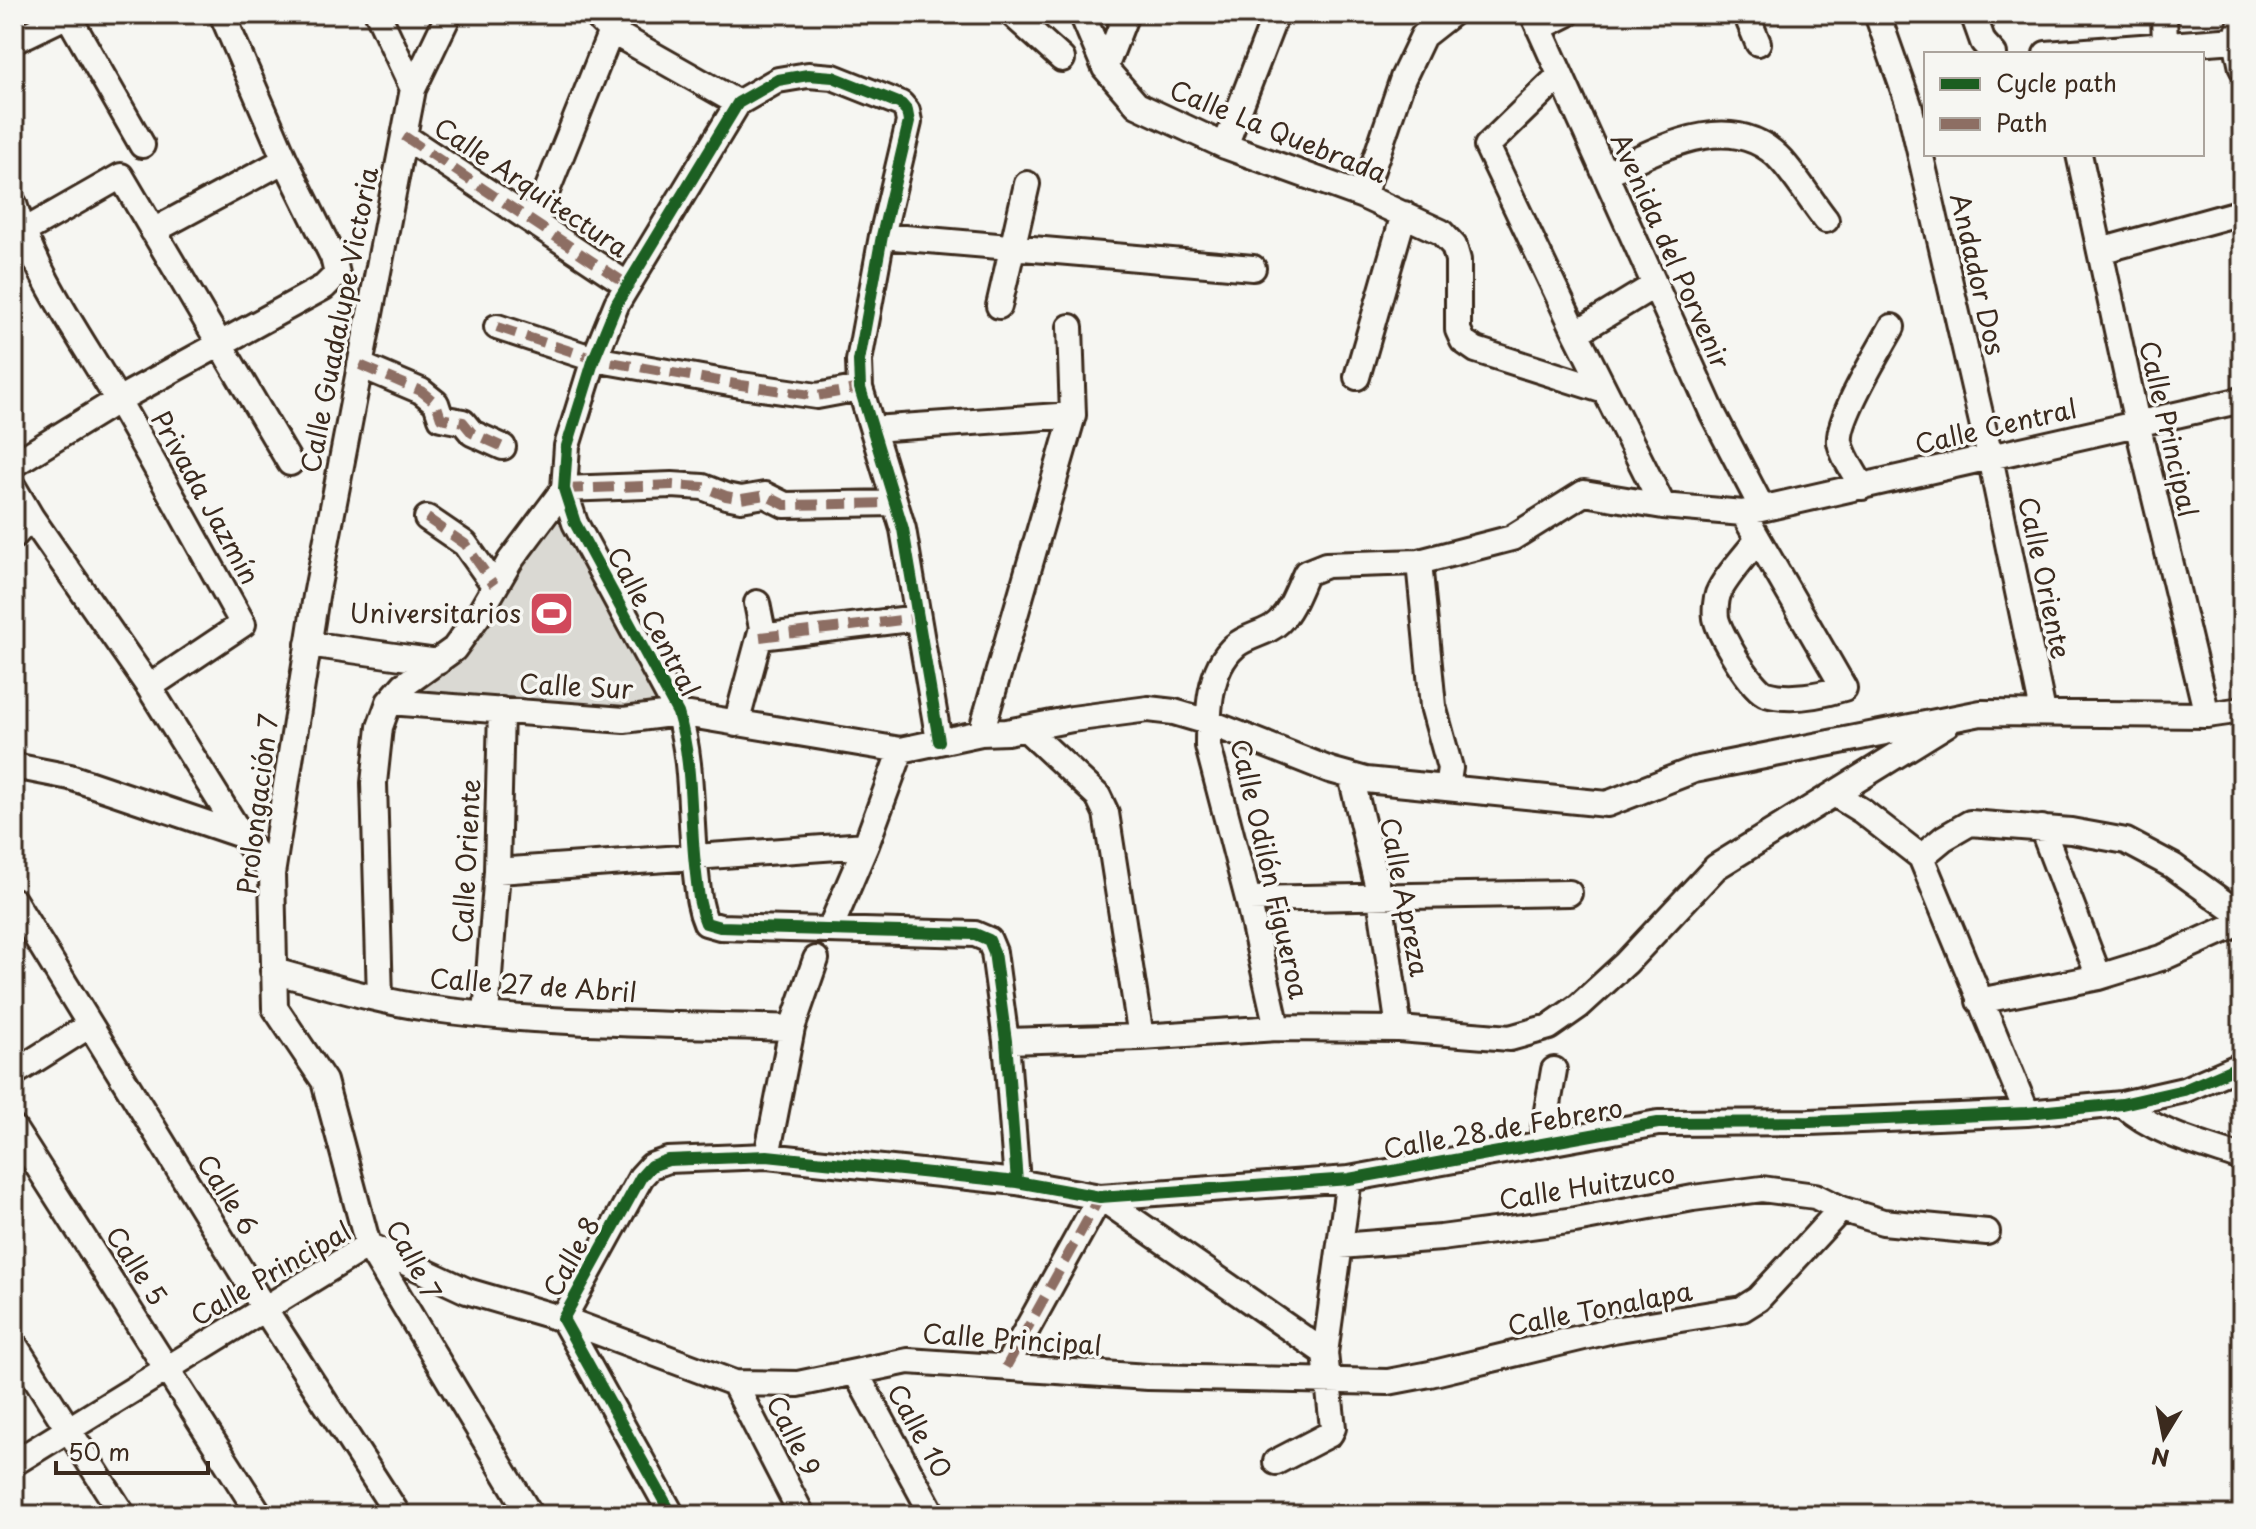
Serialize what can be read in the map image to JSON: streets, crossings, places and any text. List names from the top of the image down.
{
  "streets": {
    "street": [
      "Calle La Quebrada",
      "Calle Arquitectura",
      "Avenida del Porvenir",
      "Andador Dos",
      "Calle Guadalupe Victoria",
      "Calle Central",
      "Calle Principal",
      "Privada Jazmín",
      "Calle Oriente",
      "Calle Sur",
      "Prolongación 7",
      "Calle Odilón Figueroa",
      "Calle Apreza",
      "Calle 27 de Abril",
      "Calle 28 de Febrero",
      "Calle Huitzuco",
      "Calle 6",
      "Calle 8",
      "Calle 7",
      "Calle 5",
      "Calle Tonalapa",
      "Calle 10",
      "Calle 9"
    ]
  },
  "crossings": [
    ["Calle Arquitectura", "Calle Guadalupe Victoria"],
    ["Avenida del Porvenir", "Calle Central"],
    ["Andador Dos", "Calle Central"],
    ["Andador Dos", "Calle Oriente"],
    ["Calle Guadalupe Victoria", "Prolongación 7"],
    ["Calle Central", "Calle Principal"],
    ["Calle Central", "Calle Oriente"],
    ["Calle Central", "Calle Sur"],
    ["Calle Central", "Calle Odilón Figueroa"],
    ["Calle Principal", "Calle 6"],
    ["Calle Principal", "Calle 8"],
    ["Calle Principal", "Calle 7"],
    ["Calle Principal", "Calle 5"],
    ["Calle Principal", "Calle Tonalapa"],
    ["Calle Principal", "Calle 10"],
    ["Calle Principal", "Calle 9"],
    ["Calle Oriente", "Calle Sur"],
    ["Calle Oriente", "Calle 27 de Abril"],
    ["Prolongación 7", "Calle 27 de Abril"],
    ["Prolongación 7", "Calle 7"],
    ["Calle 27 de Abril", "Calle 7"],
    ["Calle 28 de Febrero", "Calle 8"],
    ["Calle Huitzuco", "Calle Tonalapa"]
  ],
  "places": {
    "sports": ["Universitarios"]
  },
  "legend": ["Cycle path", "Path"],
  "scale_bar": "50 m",
  "north": "bottom"
}
